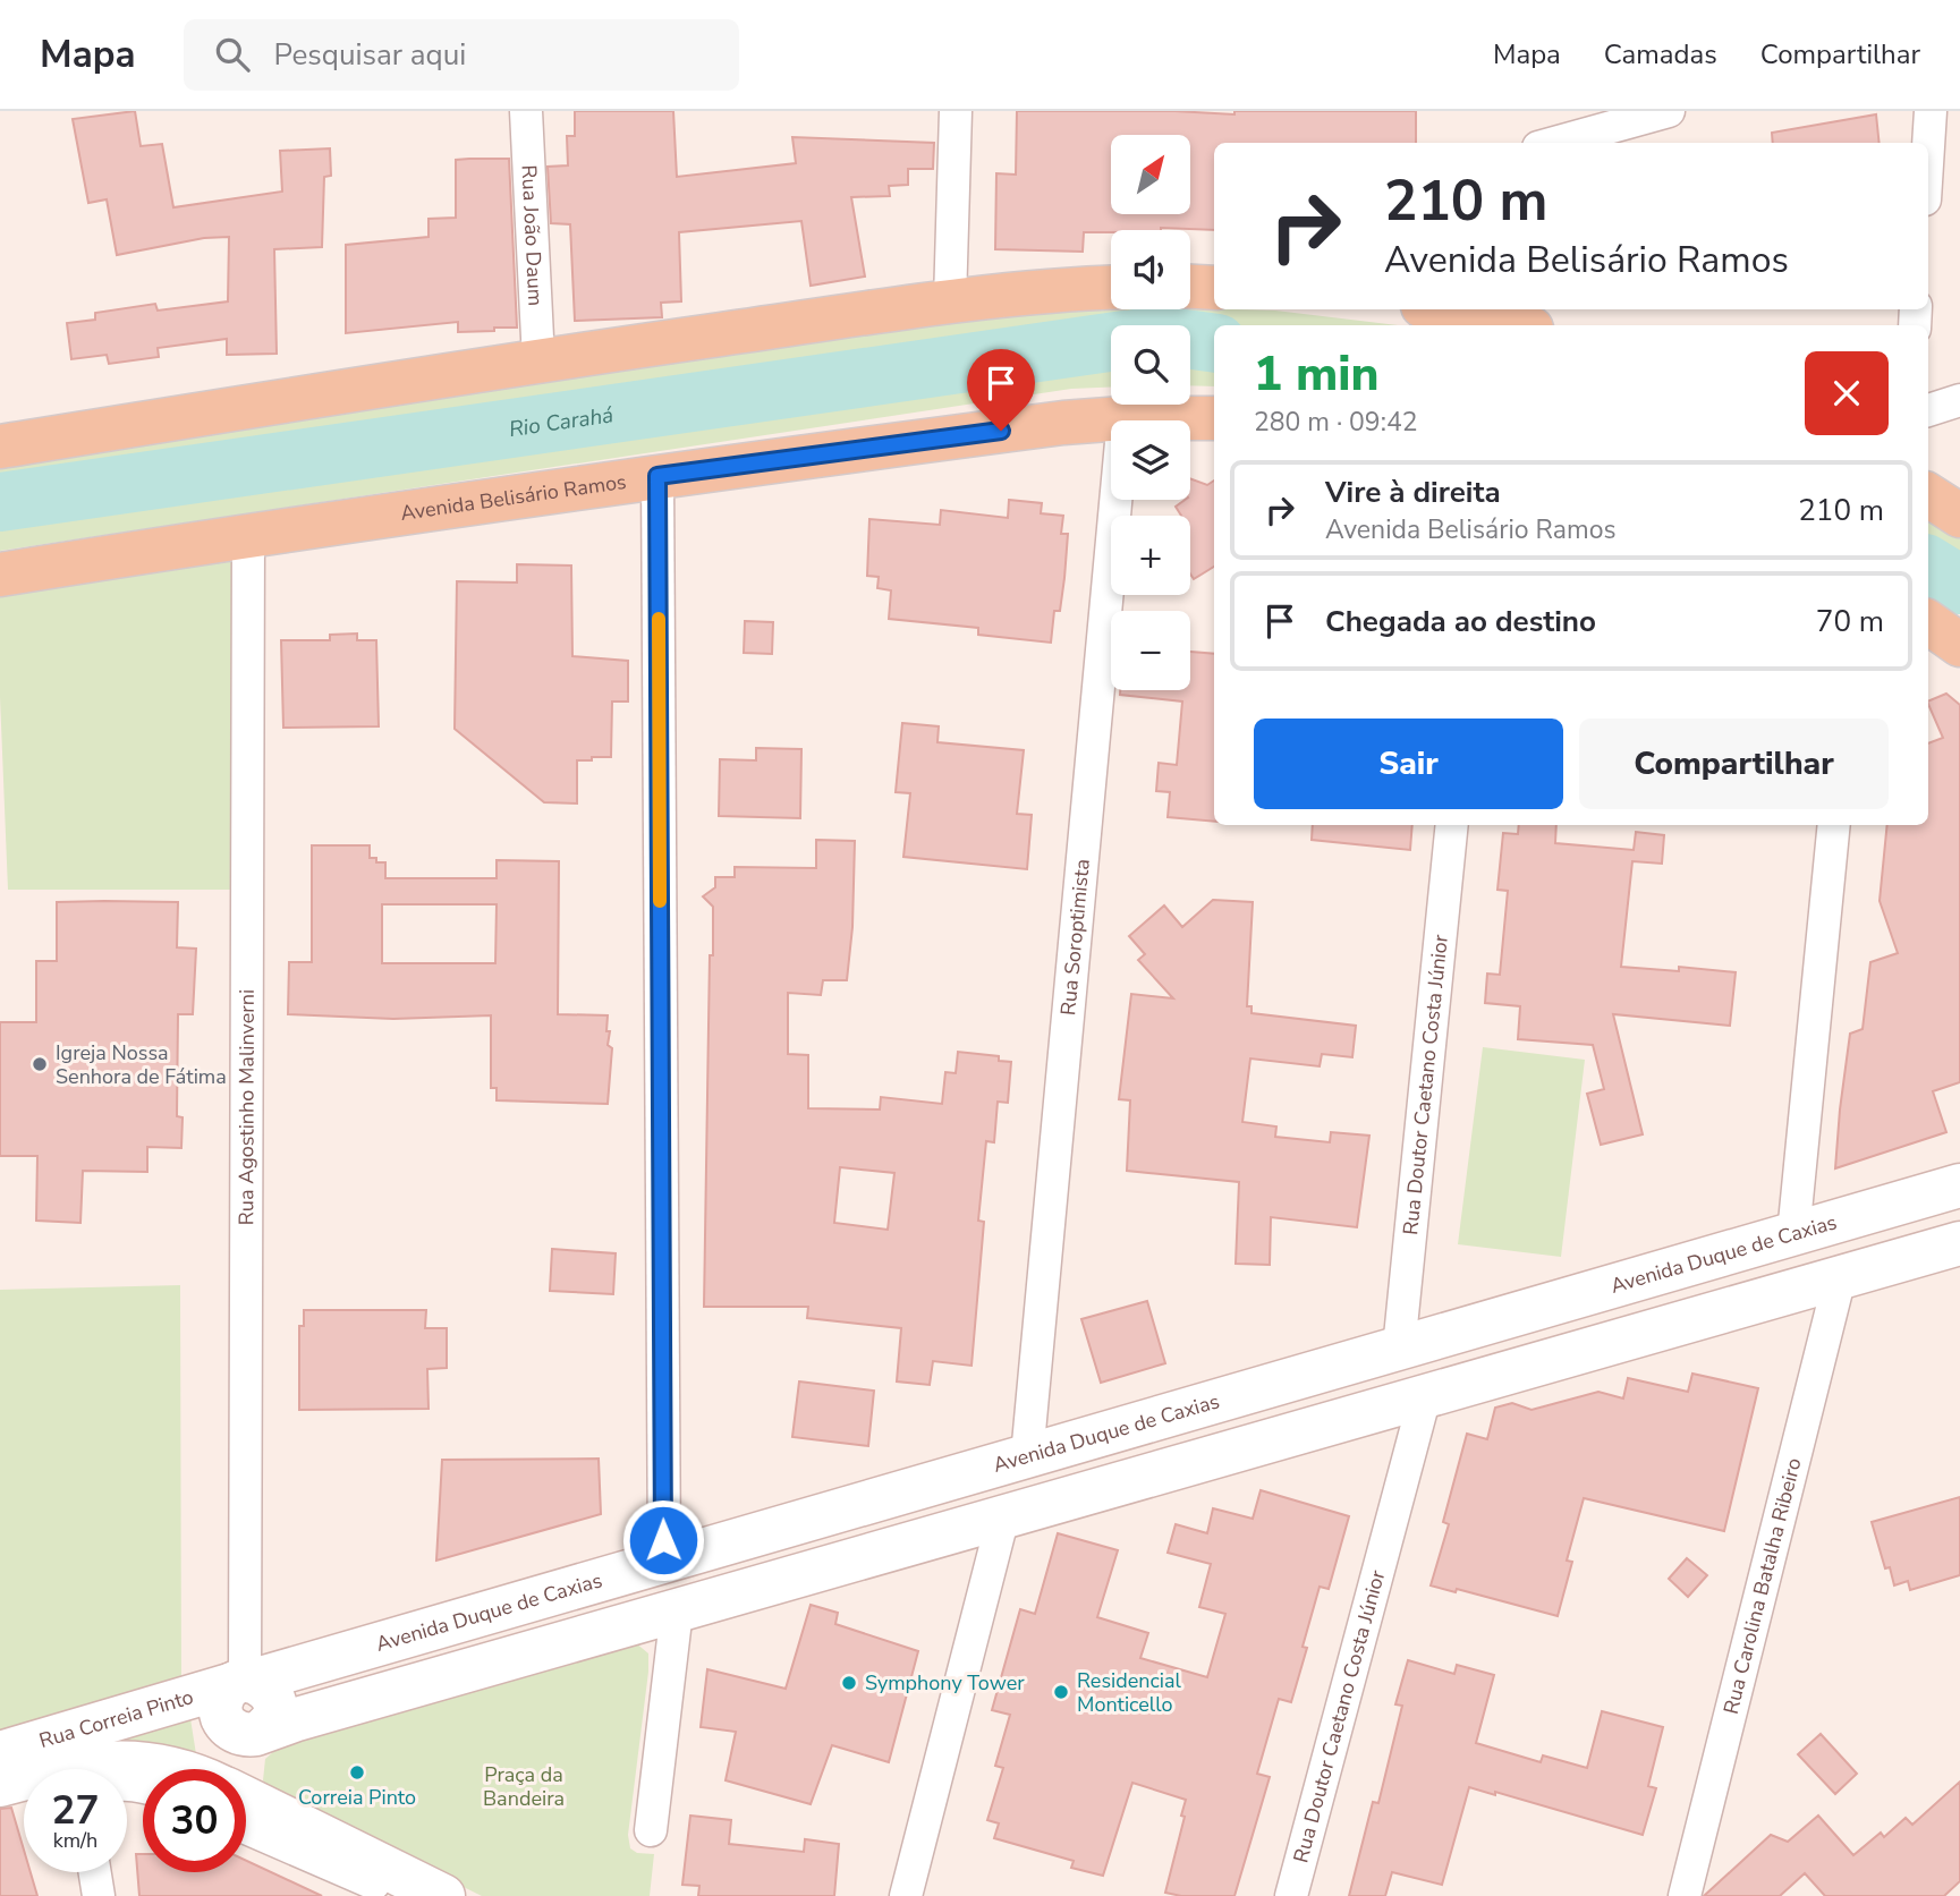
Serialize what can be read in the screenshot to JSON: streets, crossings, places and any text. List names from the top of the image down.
{
  "streets": {
    "main road": ["Avenida Belisário Ramos", "Avenida Duque de Caxias", "Rua Correia Pinto"],
    "street": [
      "Rua João Daum",
      "Rua Soroptimista",
      "Rua Doutor Caetano Costa Júnior",
      "Rua Agostinho Malinverni",
      "Rua Carolina Batalha Ribeiro"
    ]
  },
  "crossings": [
    ["Avenida Belisário Ramos", "Rua Soroptimista"],
    ["Avenida Belisário Ramos", "Rua Agostinho Malinverni"],
    ["Rua Soroptimista", "Avenida Duque de Caxias"],
    ["Rua Doutor Caetano Costa Júnior", "Avenida Duque de Caxias"],
    ["Rua Agostinho Malinverni", "Avenida Duque de Caxias"],
    ["Rua Agostinho Malinverni", "Rua Correia Pinto"],
    ["Avenida Duque de Caxias", "Rua Correia Pinto"]
  ],
  "water": ["Rio Carahá"],
  "parks": ["Praça da Bandeira"],
  "places": [
    "Igreja Nossa Senhora de Fátima",
    "Symphony Tower",
    "Residencial Monticello",
    "Correia Pinto"
  ],
  "north": "top right",
  "page": {
    "header": "Mapa",
    "search": "Pesquisar aqui",
    "nav": ["Mapa", "Camadas", "Compartilhar"],
    "map_buttons": ["+", "−"],
    "turn": ["210 m", "Avenida Belisário Ramos"],
    "heading": ["1 min", "280 m · 09:42"],
    "list": [
      {
        "name": "Vire à direita",
        "note": "Avenida Belisário Ramos",
        "value": "210 m"
      },
      {
        "name": "Chegada ao destino",
        "value": "70 m"
      }
    ],
    "buttons": ["Sair", "Compartilhar"],
    "speed": "27 km/h",
    "limit": "30"
  }
}
